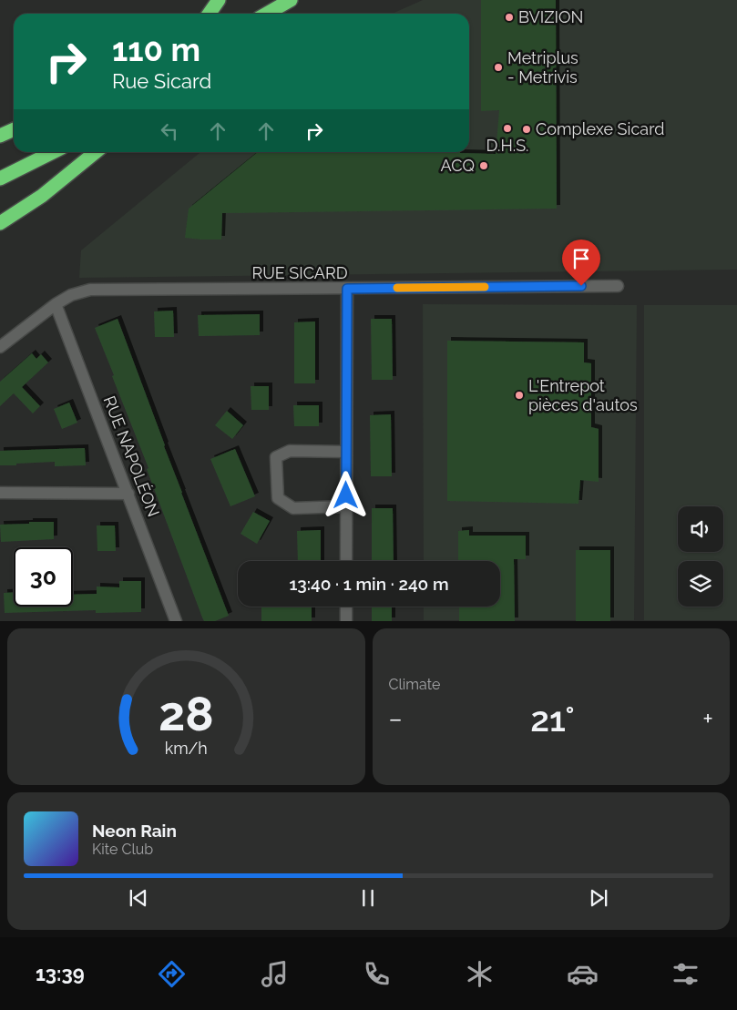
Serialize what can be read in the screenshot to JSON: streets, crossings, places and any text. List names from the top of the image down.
{
  "streets": {
    "street": ["RUE SICARD", "RUE NAPOLÉON"]
  },
  "crossings": [
    ["RUE SICARD", "RUE NAPOLÉON"]
  ],
  "places": [
    "BVIZION",
    "Metriplus - Metrivis",
    "D.H.S.",
    "Complexe Sicard",
    "ACQ",
    "L'Entrepot pièces d'autos"
  ],
  "page": {
    "turn": ["110 m", "Rue Sicard"],
    "limit": "30",
    "trip": "13:40 · 1 min · 240 m",
    "tile": "Climate",
    "heat": ["−", "21°", "+"],
    "song": ["Neon Rain", "Kite Club"],
    "tabs": "13:39",
    "gauge": ["28", "km/h"]
  }
}
